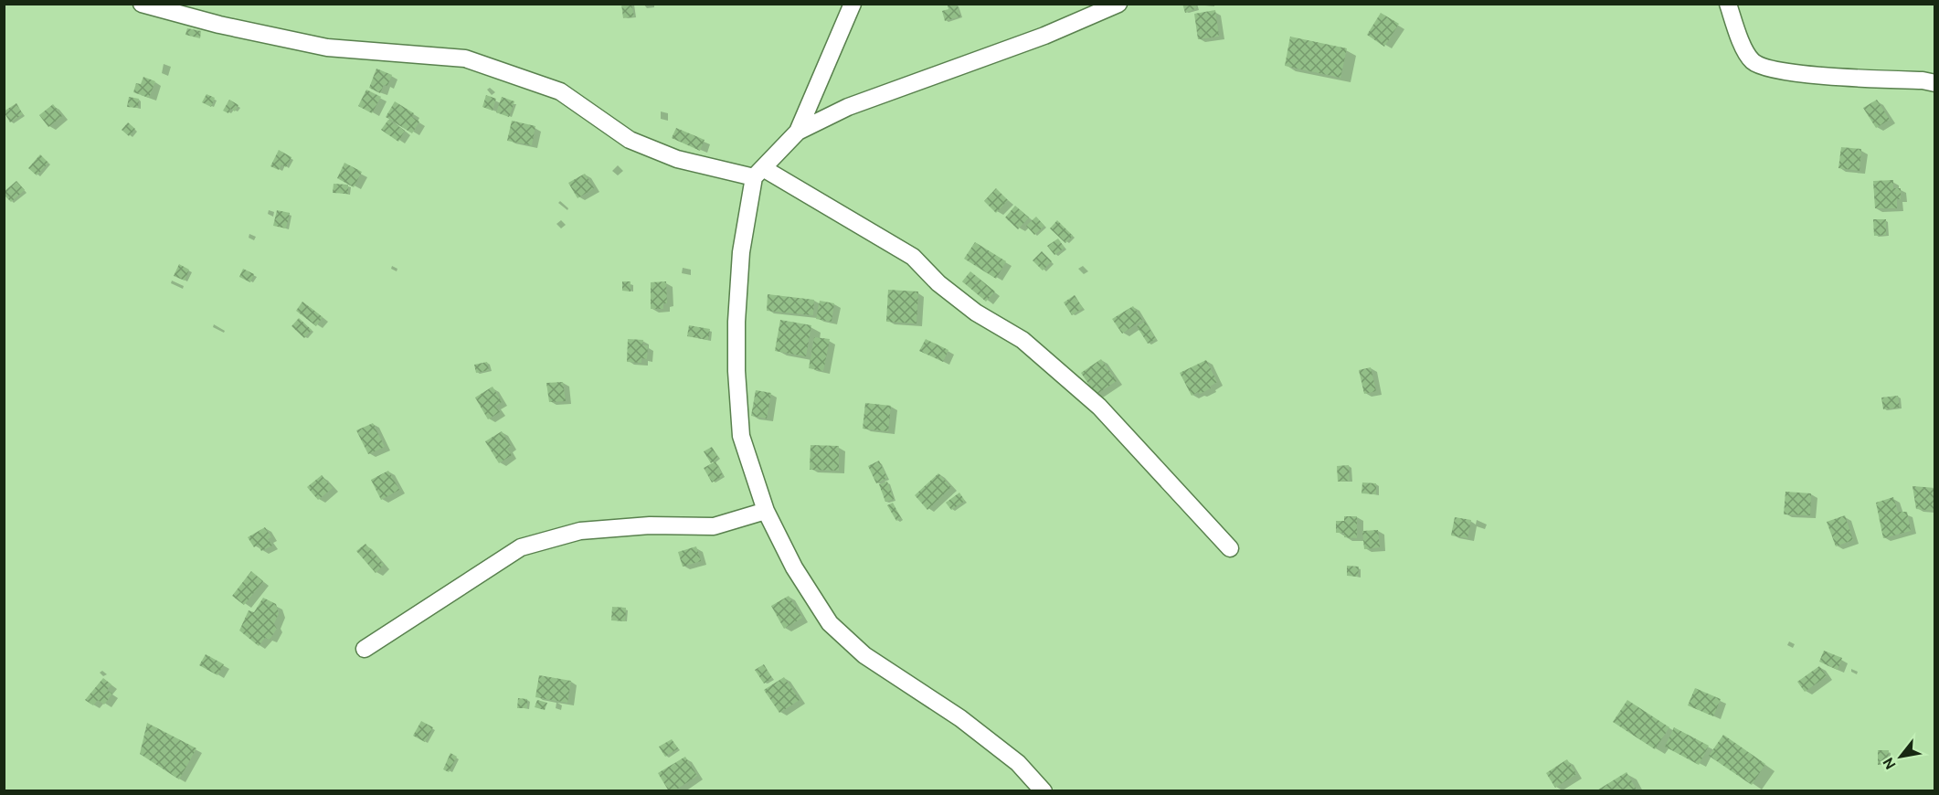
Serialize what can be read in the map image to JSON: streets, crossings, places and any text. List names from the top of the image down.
{
  "north": "bottom left"
}
